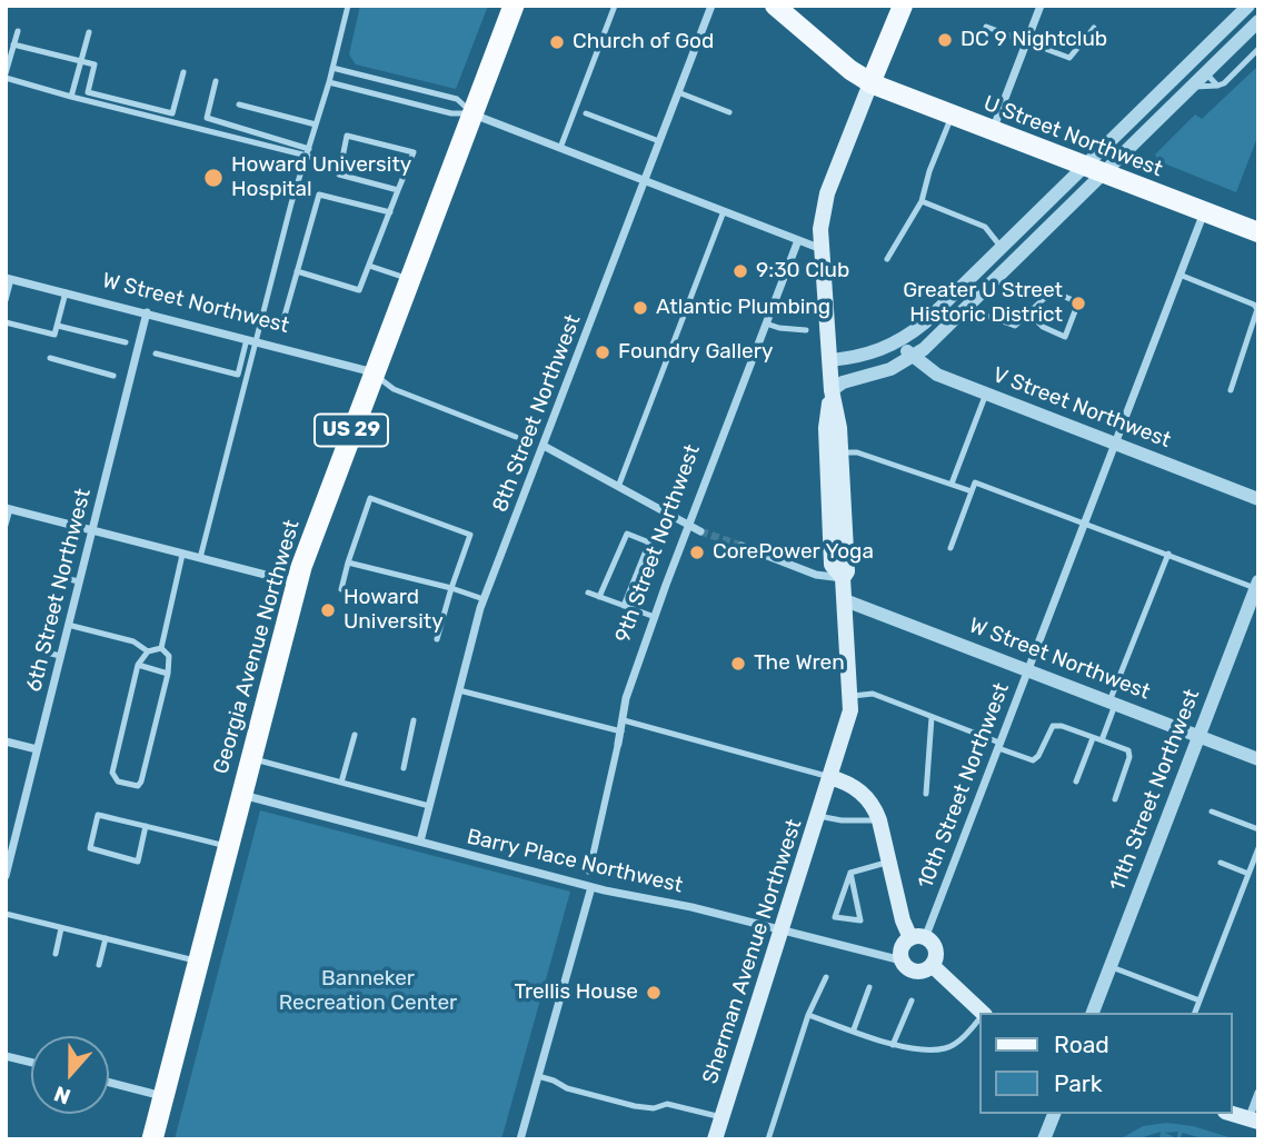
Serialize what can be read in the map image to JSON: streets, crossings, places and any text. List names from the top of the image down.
{
  "streets": {
    "highway": ["US 29", "Georgia Avenue Northwest"],
    "main road": ["U Street Northwest", "Sherman Avenue Northwest"],
    "street": [
      "W Street Northwest",
      "V Street Northwest",
      "8th Street Northwest",
      "9th Street Northwest",
      "6th Street Northwest",
      "10th Street Northwest",
      "11th Street Northwest",
      "Barry Place Northwest"
    ]
  },
  "crossings": [
    ["U Street Northwest", "10th Street Northwest"],
    ["W Street Northwest", "6th Street Northwest"],
    ["W Street Northwest", "Georgia Avenue Northwest"],
    ["W Street Northwest", "10th Street Northwest"],
    ["W Street Northwest", "11th Street Northwest"],
    ["W Street Northwest", "Sherman Avenue Northwest"],
    ["V Street Northwest", "10th Street Northwest"],
    ["8th Street Northwest", "Barry Place Northwest"],
    ["Georgia Avenue Northwest", "Barry Place Northwest"],
    ["10th Street Northwest", "Barry Place Northwest"],
    ["Barry Place Northwest", "Sherman Avenue Northwest"]
  ],
  "parks": ["Banneker Recreation Center"],
  "places": [
    "DC 9 Nightclub",
    "Church of God",
    "Howard University Hospital",
    "9:30 Club",
    "Greater U Street Historic District",
    "Atlantic Plumbing",
    "Foundry Gallery",
    "CorePower Yoga",
    "Howard University",
    "The Wren",
    "Trellis House"
  ],
  "legend": ["Road", "Park"],
  "north": "bottom"
}
